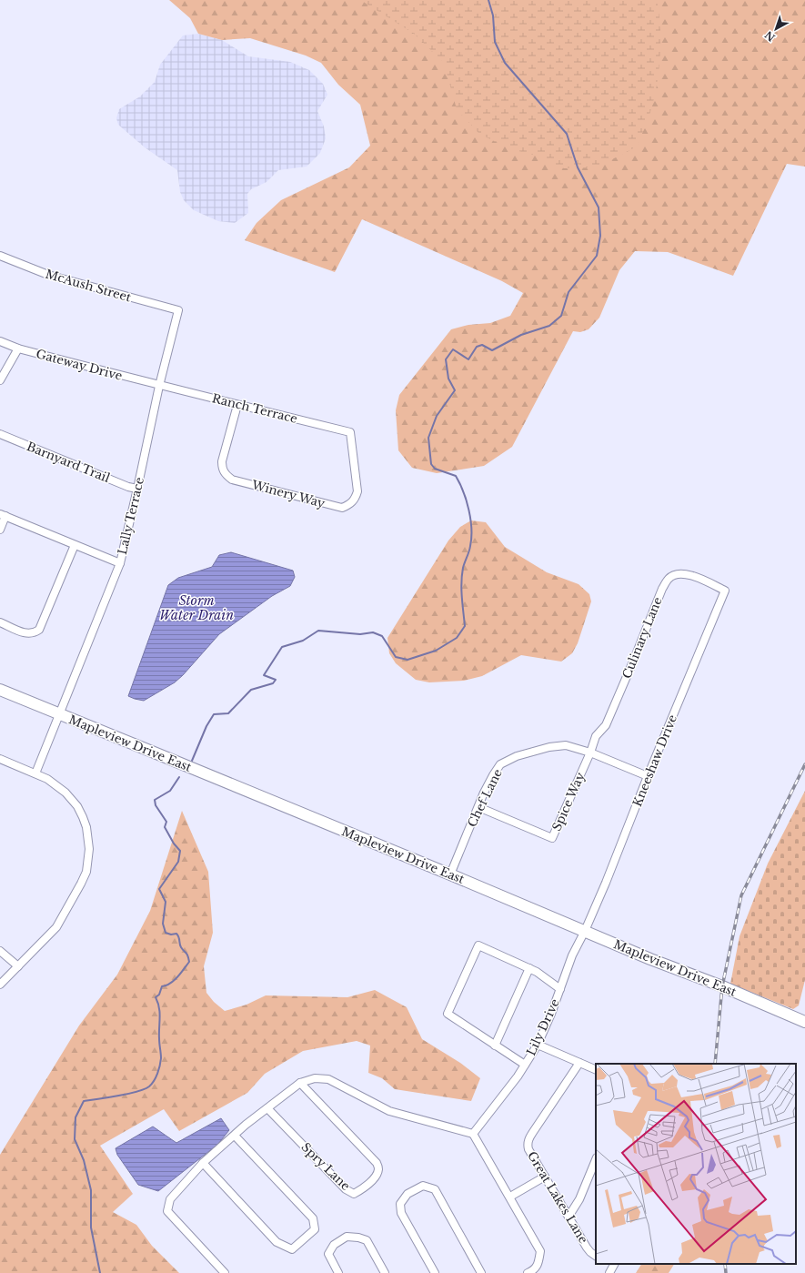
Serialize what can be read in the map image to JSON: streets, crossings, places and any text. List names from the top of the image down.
{
  "streets": {
    "main road": ["Mapleview Drive East"],
    "street": [
      "McAush Street",
      "Gateway Drive",
      "Ranch Terrace",
      "Barnyard Trail",
      "Winery Way",
      "Lally Terrace",
      "Culinary Lane",
      "Kneeshaw Drive",
      "Chef Lane",
      "Spice Way",
      "Lily Drive",
      "Spry Lane",
      "Great Lakes Lane"
    ]
  },
  "crossings": [
    ["McAush Street", "Lally Terrace"],
    ["Gateway Drive", "Ranch Terrace"],
    ["Gateway Drive", "Lally Terrace"],
    ["Ranch Terrace", "Winery Way"],
    ["Ranch Terrace", "Lally Terrace"],
    ["Barnyard Trail", "Lally Terrace"],
    ["Lally Terrace", "Mapleview Drive East"],
    ["Culinary Lane", "Kneeshaw Drive"],
    ["Culinary Lane", "Chef Lane"],
    ["Culinary Lane", "Spice Way"],
    ["Mapleview Drive East", "Kneeshaw Drive"],
    ["Mapleview Drive East", "Chef Lane"],
    ["Mapleview Drive East", "Lily Drive"],
    ["Kneeshaw Drive", "Chef Lane"],
    ["Kneeshaw Drive", "Lily Drive"],
    ["Chef Lane", "Spice Way"]
  ],
  "water": ["Storm Water Drain"],
  "north": "bottom left"
}
